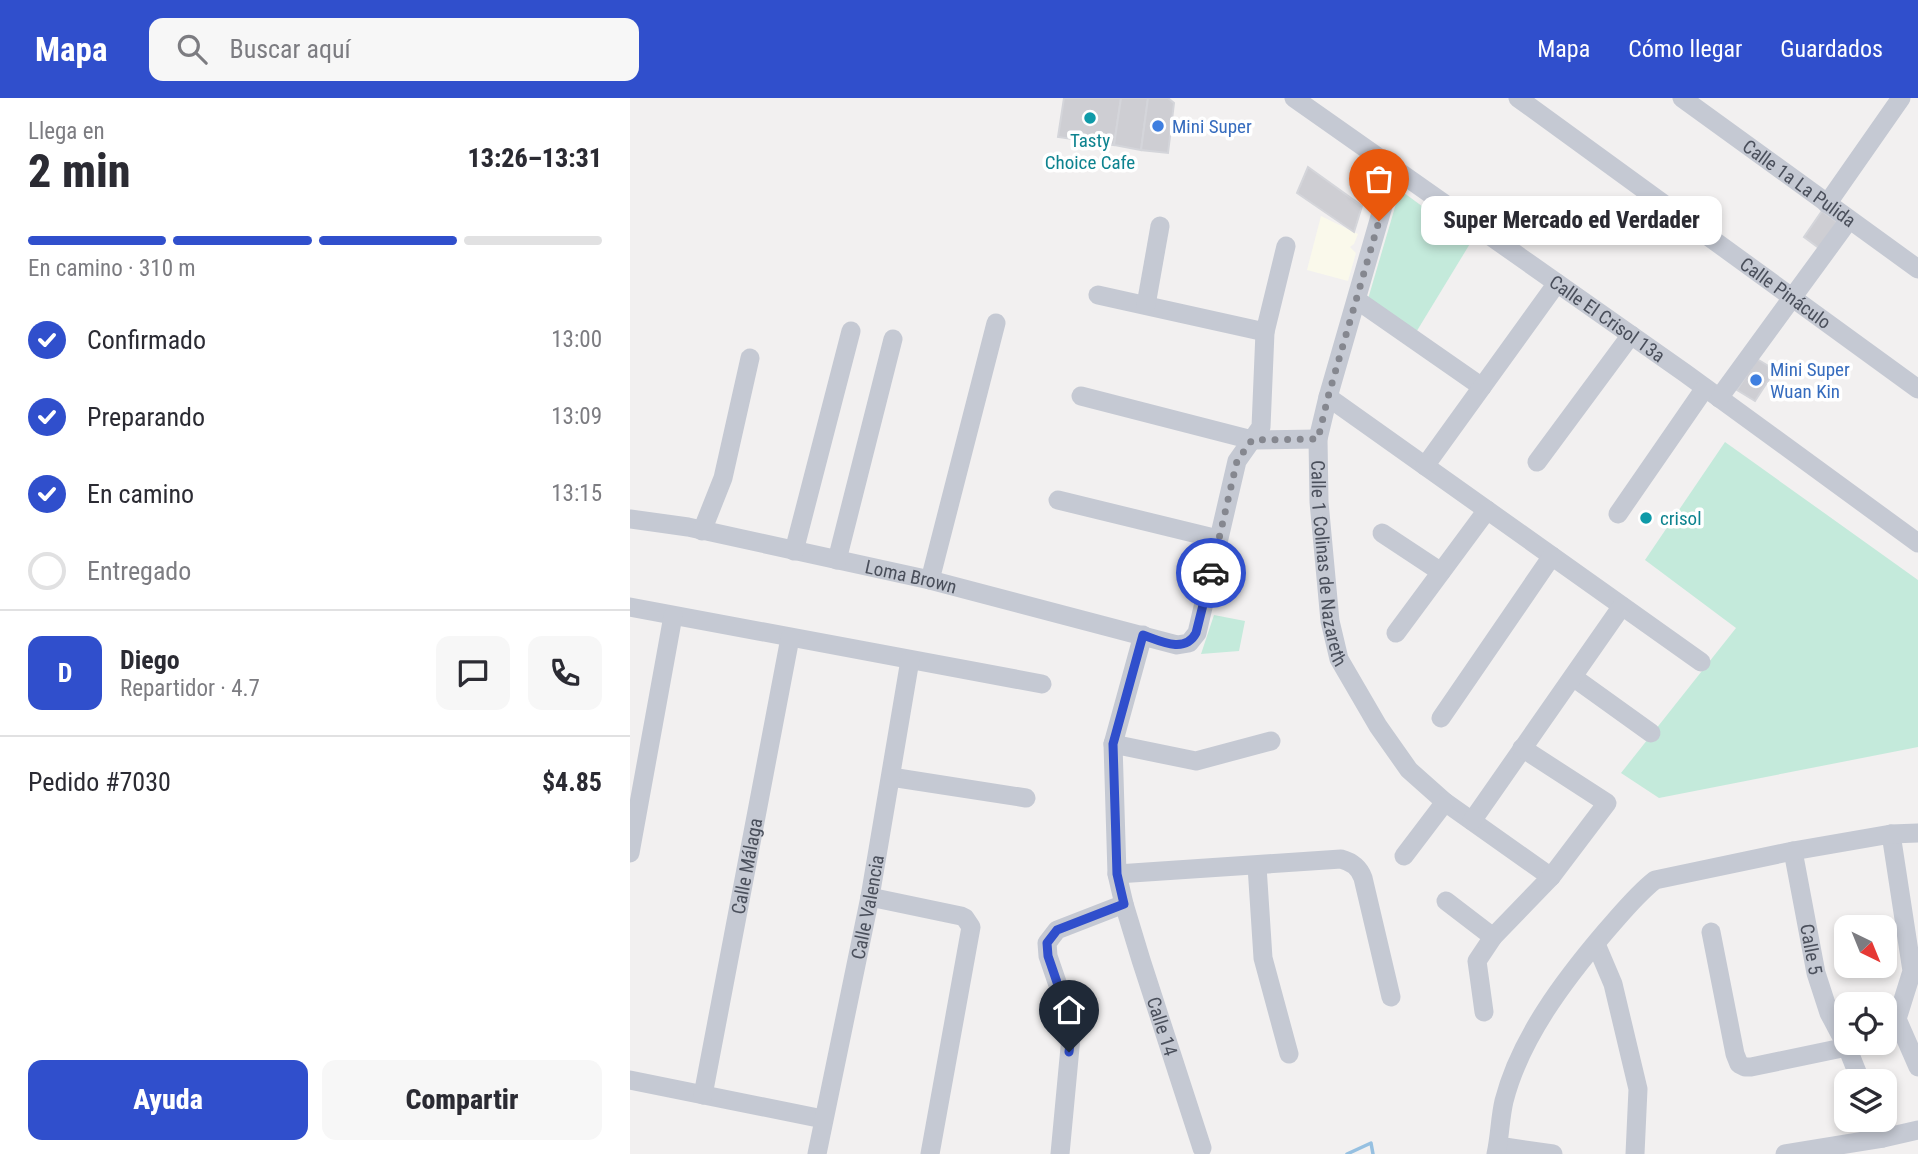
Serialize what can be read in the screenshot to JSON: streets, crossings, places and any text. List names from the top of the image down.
{
  "streets": {
    "street": [
      "Calle 1a La Pulida",
      "Calle Pináculo",
      "Calle El Crisol 13a",
      "Calle 1 Colinas de Nazareth",
      "Loma Brown",
      "Calle Málaga",
      "Calle Valencia",
      "Calle 5",
      "Calle 14"
    ]
  },
  "crossings": [
    ["Calle El Crisol 13a", "Calle 1 Colinas de Nazareth"],
    ["Loma Brown", "Calle 14"]
  ],
  "places": [
    "Tasty Choice Cafe",
    "Mini Super",
    "Super Mercado ed Verdader",
    "Mini Super Wuan Kin",
    "crisol"
  ],
  "north": "bottom right",
  "page": {
    "header": "Mapa",
    "search": "Buscar aquí",
    "nav": ["Mapa", "Cómo llegar", "Guardados"],
    "heading": ["2 min", "Llega en", "13:26–13:31"],
    "panel": [
      "Diego",
      "Repartidor · 4.7",
      "Pedido #7030",
      "$4.85"
    ],
    "bubble": "Super Mercado ed Verdader",
    "bar": "En camino · 310 m",
    "list": [
      ["Confirmado", "13:00"],
      ["Preparando", "13:09"],
      ["En camino", "13:15"],
      "Entregado"
    ],
    "round": "D",
    "buttons": ["Ayuda", "Compartir"]
  }
}
